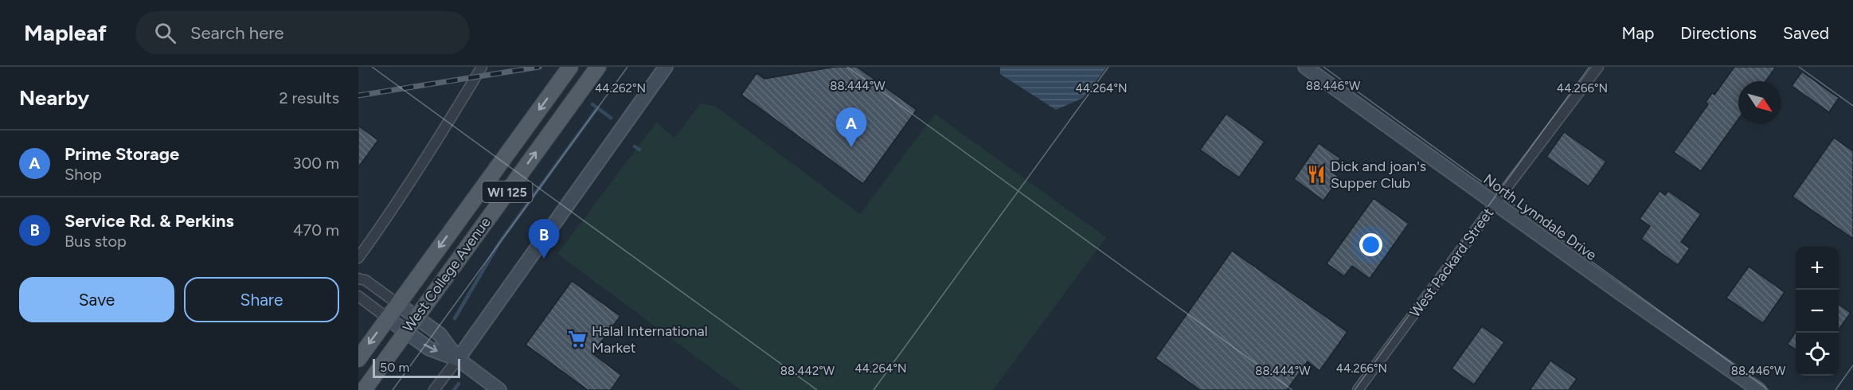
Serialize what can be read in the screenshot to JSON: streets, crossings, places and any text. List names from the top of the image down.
{
  "streets": {
    "main road": ["WI 125", "West College Avenue"],
    "street": ["North Lynndale Drive", "West Packard Street"]
  },
  "crossings": [
    ["North Lynndale Drive", "West Packard Street"]
  ],
  "places": {
    "restaurant": ["Dick and joan's Supper Club"],
    "supermarket": ["Halal International Market"]
  },
  "scale_bar": "50 m",
  "north": "bottom right",
  "page": {
    "header": "Mapleaf",
    "search": "Search here",
    "nav": ["Map", "Directions", "Saved"],
    "heading": ["Nearby", "2 results"],
    "pins": ["A", "B"],
    "list": [
      {
        "mark": "A",
        "name": "Prime Storage",
        "note": "Shop",
        "value": "300 m"
      },
      {
        "mark": "B",
        "name": "Service Rd. & Perkins",
        "note": "Bus stop",
        "value": "470 m"
      }
    ],
    "map_buttons": ["+", "−"],
    "buttons": ["Save", "Share"],
    "scale": "50 m"
  },
  "coordinates": [
    "88.444°W",
    "88.446°W",
    "44.262°N",
    "44.266°N",
    "44.264°N",
    "88.442°W"
  ]
}
